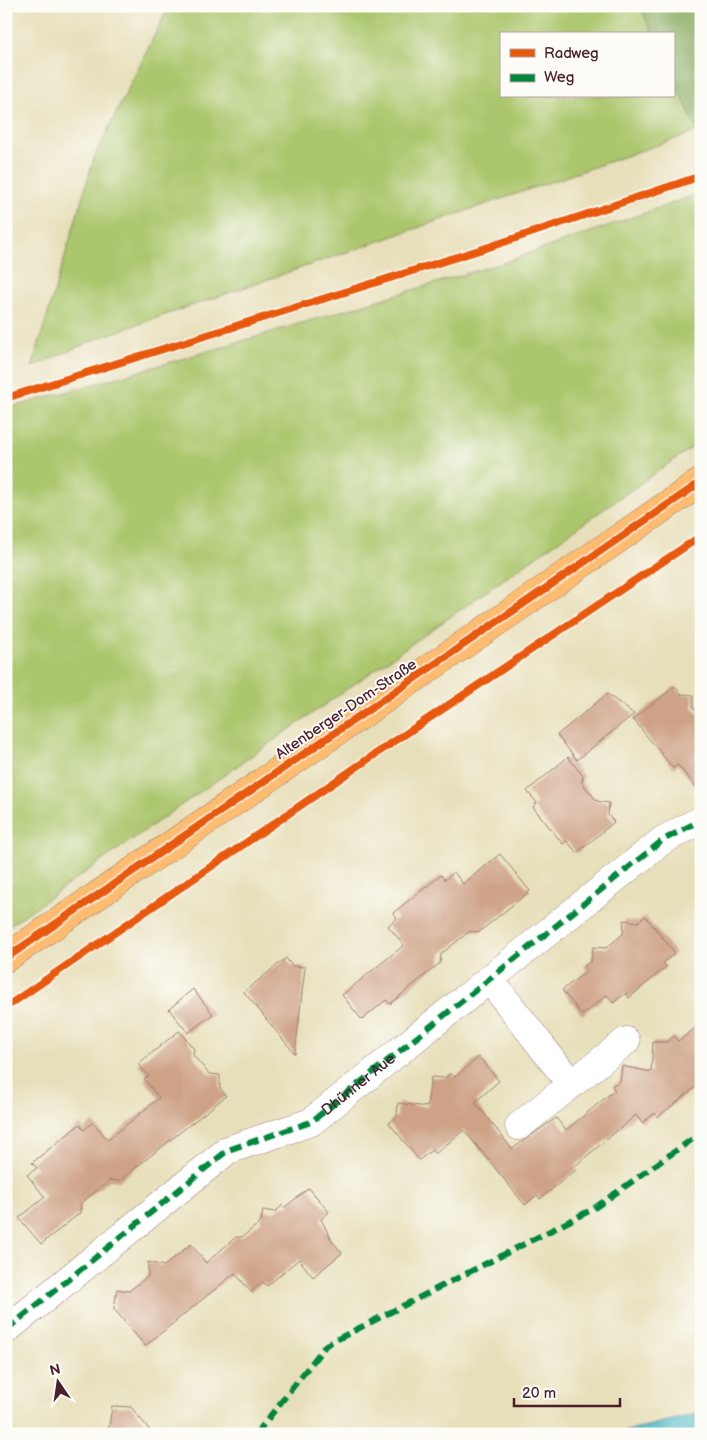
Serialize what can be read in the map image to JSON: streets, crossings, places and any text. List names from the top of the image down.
{
  "streets": {
    "main road": ["Altenberger-Dom-Straße"],
    "street": ["Dhünner Aue"]
  },
  "legend": ["Radweg", "Weg"],
  "scale_bar": "20 m",
  "north": "top"
}
